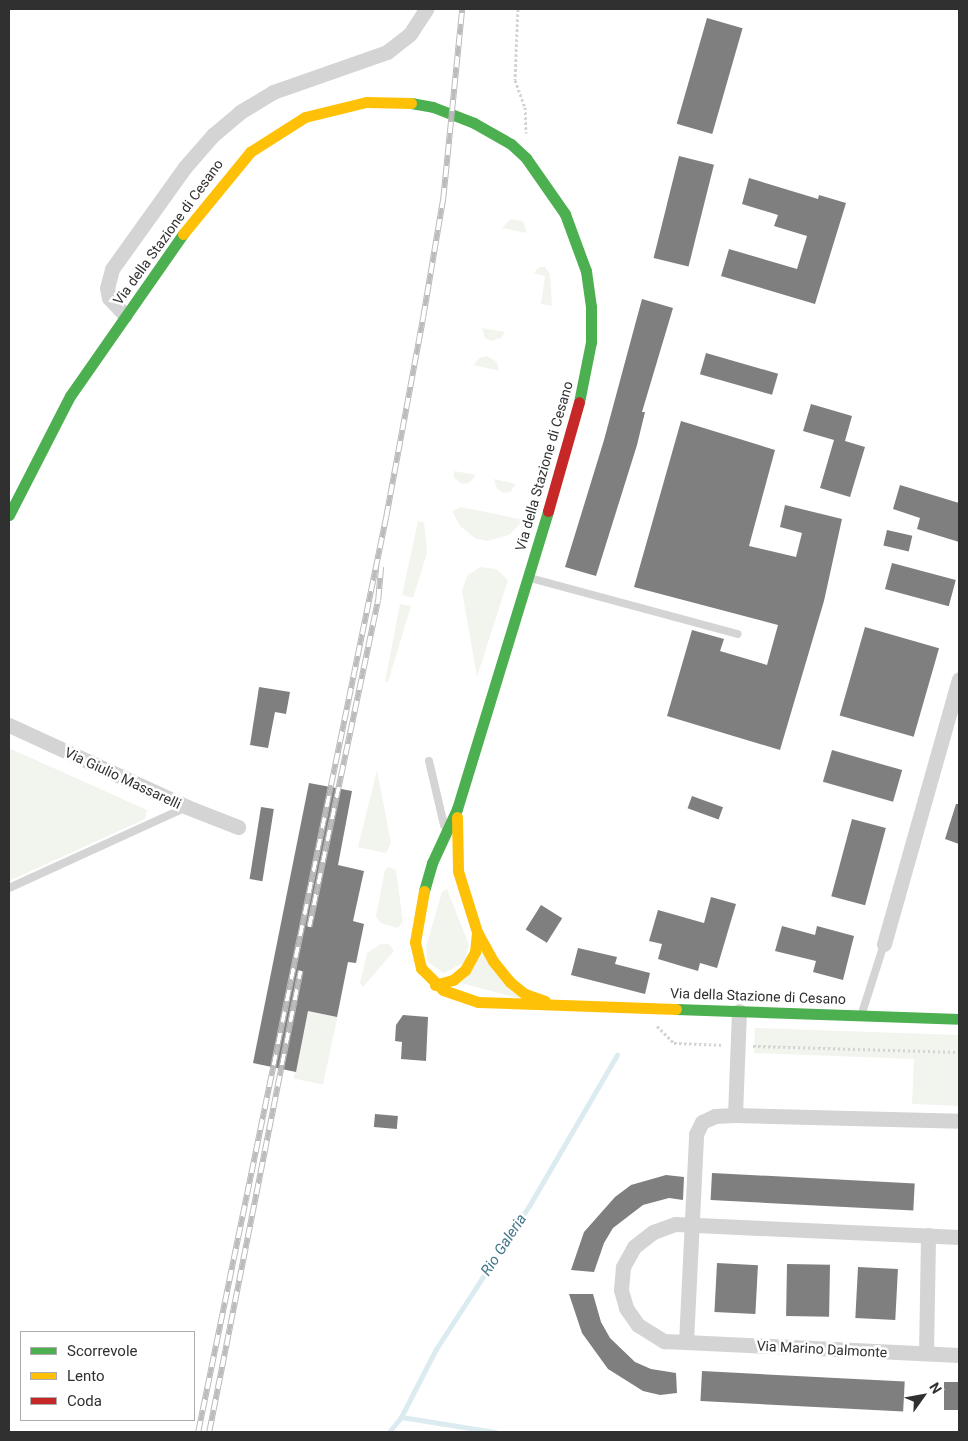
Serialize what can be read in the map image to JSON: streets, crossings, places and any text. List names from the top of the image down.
{
  "streets": {
    "street": ["Via della Stazione di Cesano", "Via Giulio Massarelli", "Via Marino Dalmonte"]
  },
  "water": ["Rio Galeria"],
  "legend": ["Scorrevole", "Lento", "Coda"],
  "north": "top right"
}
